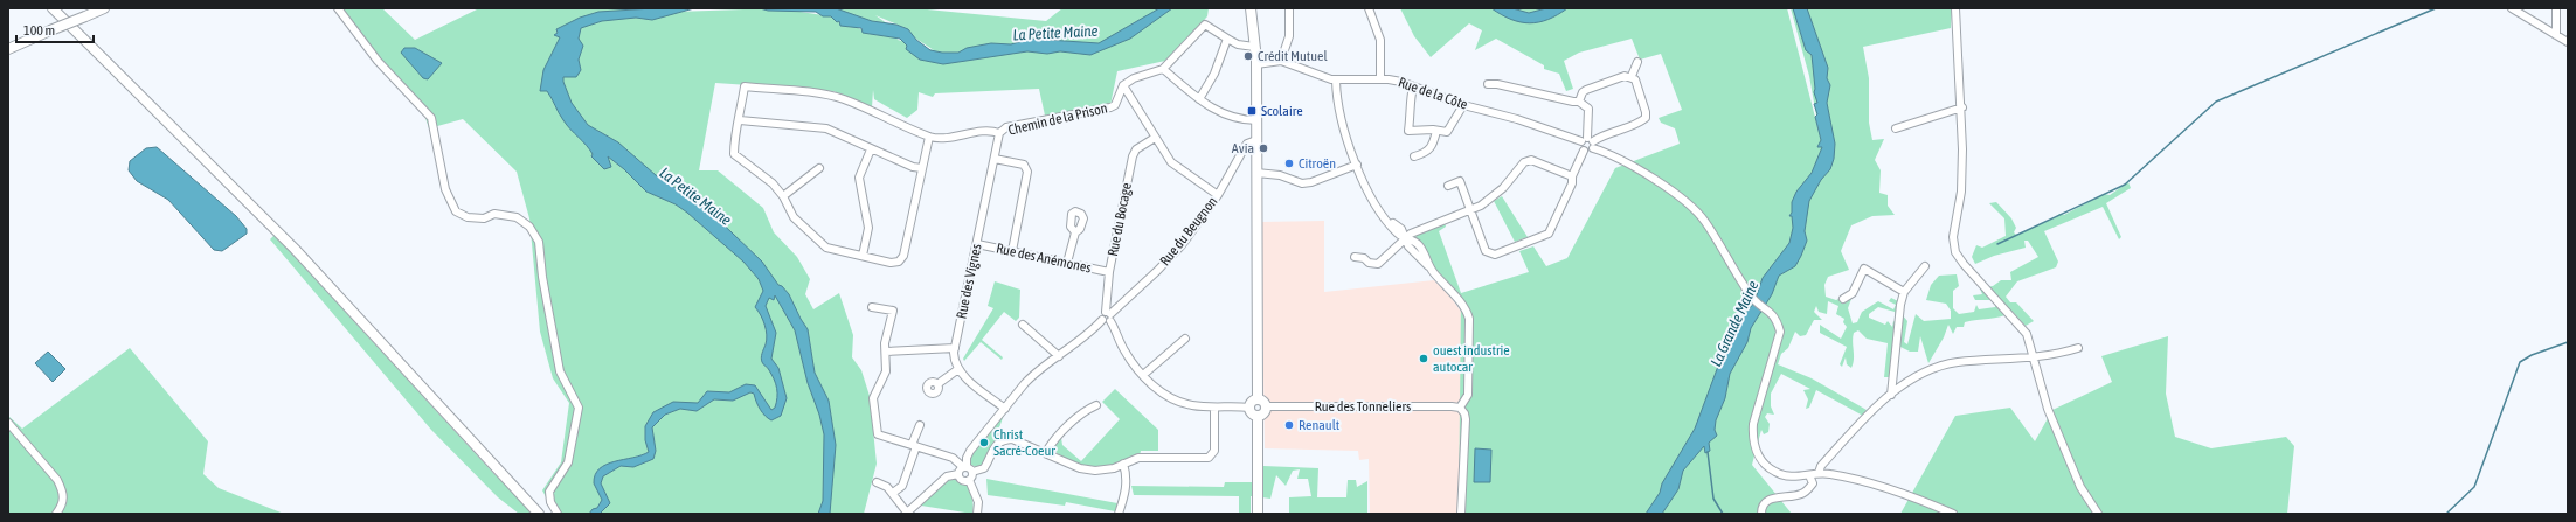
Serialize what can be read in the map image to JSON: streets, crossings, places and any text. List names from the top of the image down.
{
  "streets": {
    "street": [
      "Rue de la Côte",
      "Chemin de la Prison",
      "Rue du Bocage",
      "Rue du Beugnon",
      "Rue des Anémones",
      "Rue des Vignes",
      "Rue des Tonneliers"
    ]
  },
  "crossings": [
    ["Chemin de la Prison", "Rue des Vignes"],
    ["Rue du Bocage", "Rue du Beugnon"],
    ["Rue du Bocage", "Rue des Anémones"],
    ["Rue des Anémones", "Rue des Vignes"]
  ],
  "water": ["La Petite Maine", "La Grande Maine"],
  "places": {
    "other": [
      "Crédit Mutuel",
      "Avia",
      "Citroën",
      "ouest industrie autocar",
      "Renault",
      "Christ Sacré-Coeur"
    ],
    "transit": ["Scolaire"]
  },
  "scale_bar": "100 m"
}
